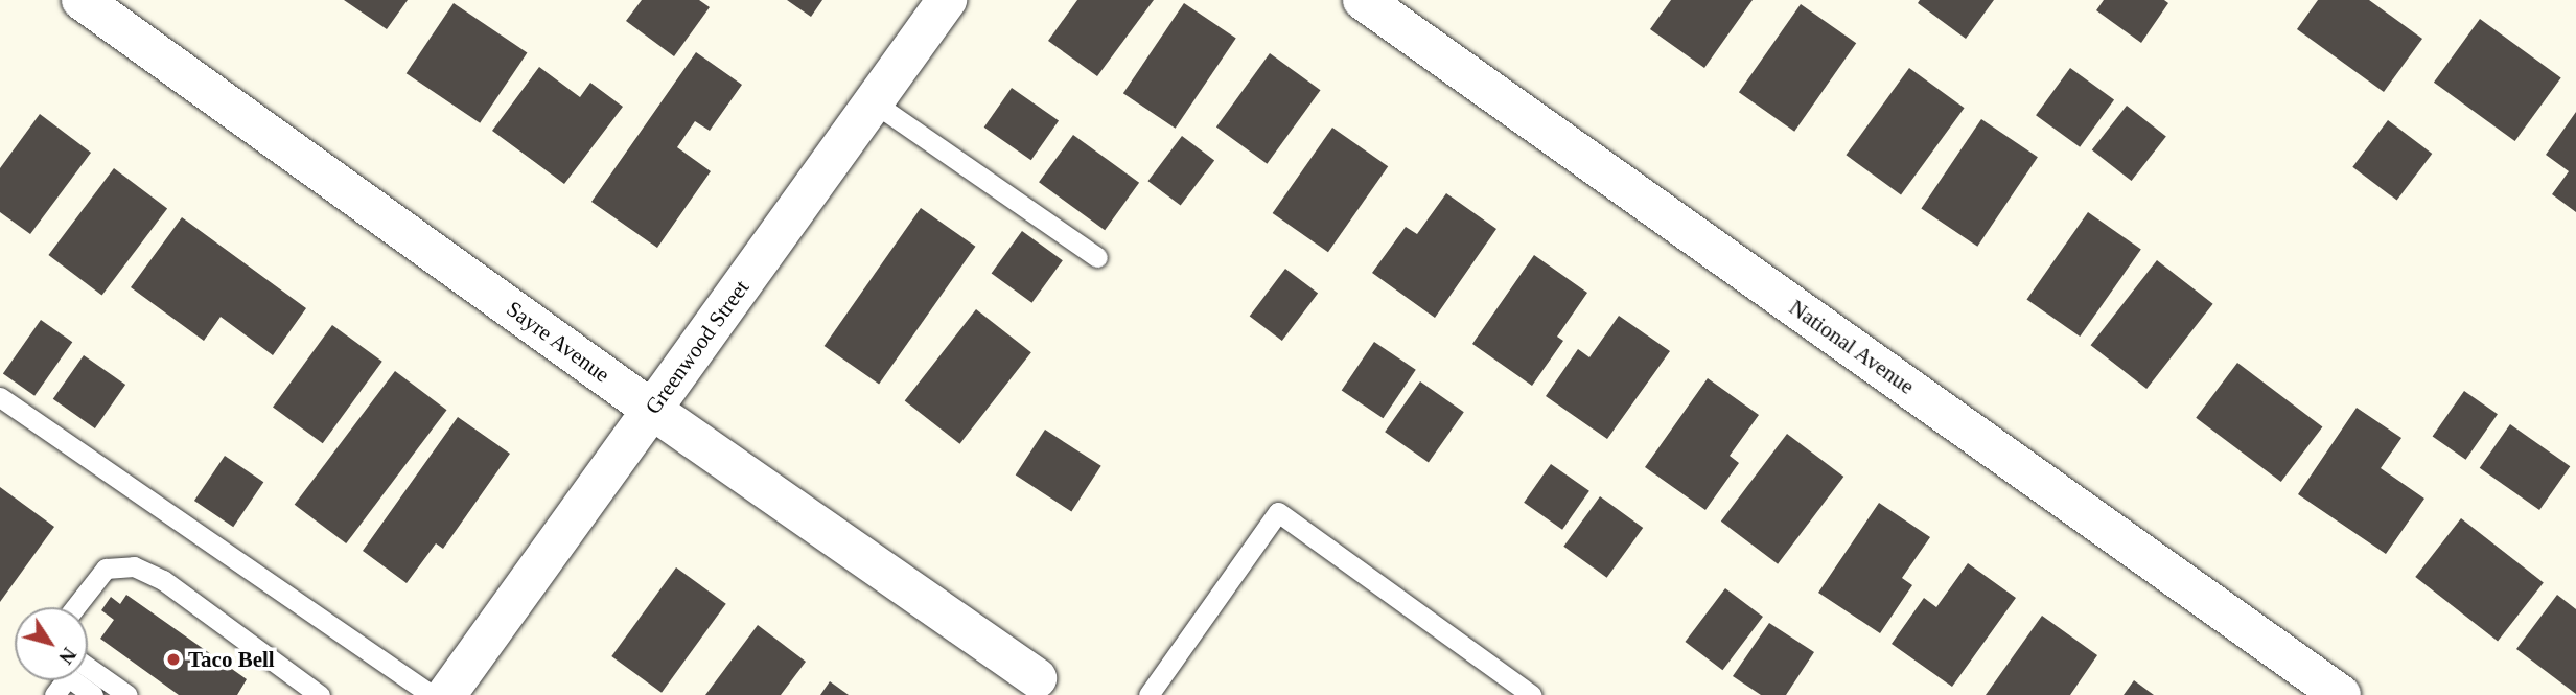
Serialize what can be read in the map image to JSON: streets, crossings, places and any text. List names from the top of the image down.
{
  "streets": {
    "street": ["Sayre Avenue", "Greenwood Street", "National Avenue"]
  },
  "crossings": [
    ["Sayre Avenue", "Greenwood Street"]
  ],
  "places": ["Taco Bell"],
  "north": "bottom right"
}
